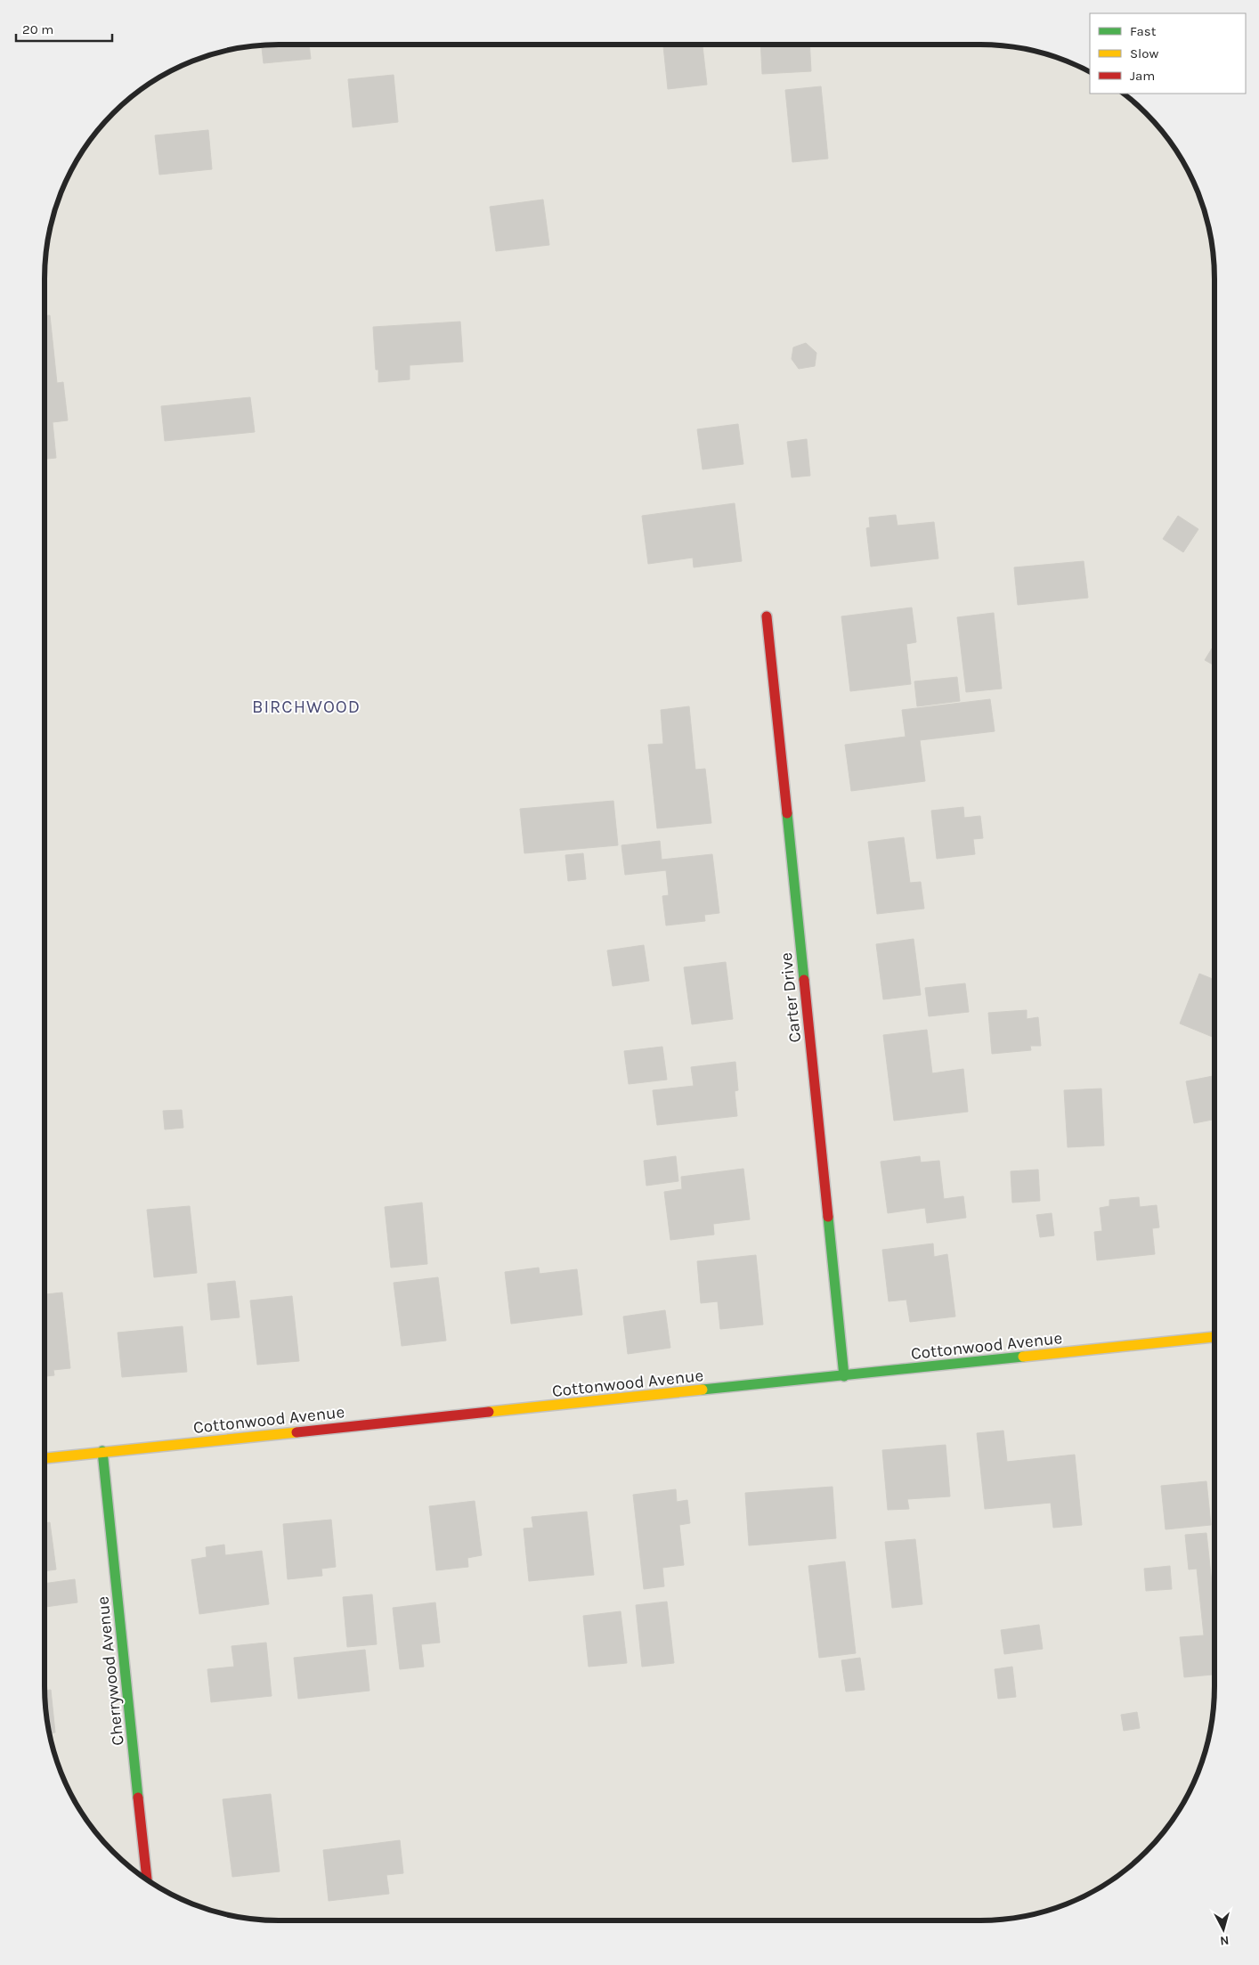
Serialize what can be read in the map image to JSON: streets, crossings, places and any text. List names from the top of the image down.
{
  "streets": {
    "street": ["Carter Drive", "Cottonwood Avenue", "Cherrywood Avenue"]
  },
  "crossings": [
    ["Carter Drive", "Cottonwood Avenue"],
    ["Cottonwood Avenue", "Cherrywood Avenue"]
  ],
  "districts": ["BIRCHWOOD"],
  "legend": ["Fast", "Slow", "Jam"],
  "scale_bar": "20 m",
  "north": "bottom"
}
